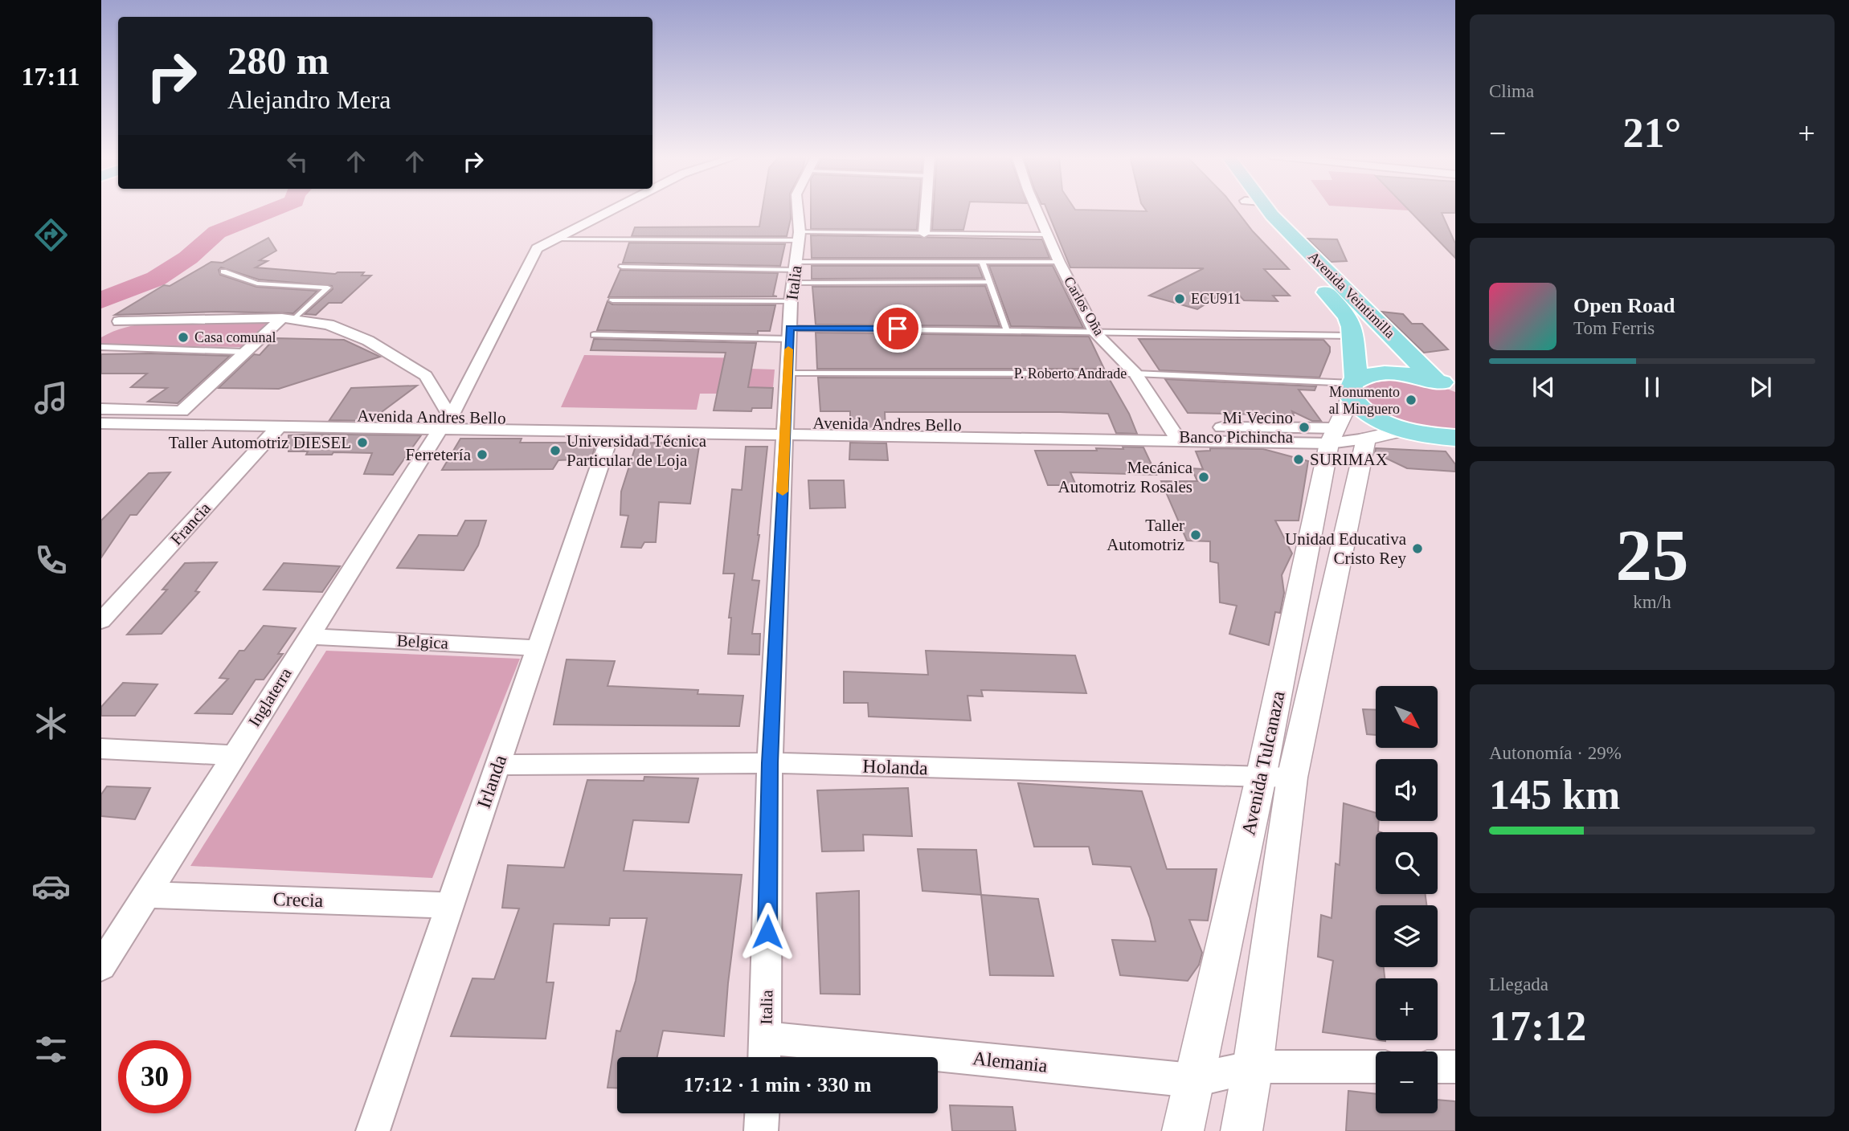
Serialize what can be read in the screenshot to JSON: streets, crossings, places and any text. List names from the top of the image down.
{
  "streets": {
    "main road": ["Avenida Veintimilla"],
    "street": [
      "Italia",
      "Carlos Oña",
      "Avenida Andres Bello",
      "Francia",
      "Belgica",
      "Inglaterra",
      "Avenida Tulcanaza",
      "Holanda",
      "Irlanda",
      "Crecia",
      "Alemania"
    ],
    "lane": ["P. Roberto Andrade"]
  },
  "crossings": [
    ["Italia", "P. Roberto Andrade"],
    ["Italia", "Avenida Andres Bello"],
    ["Italia", "Holanda"],
    ["Italia", "Alemania"],
    ["Avenida Veintimilla", "P. Roberto Andrade"],
    ["Avenida Veintimilla", "Avenida Tulcanaza"],
    ["Carlos Oña", "P. Roberto Andrade"],
    ["Carlos Oña", "Avenida Andres Bello"],
    ["P. Roberto Andrade", "Avenida Tulcanaza"],
    ["Avenida Andres Bello", "Francia"],
    ["Avenida Andres Bello", "Inglaterra"],
    ["Avenida Andres Bello", "Avenida Tulcanaza"],
    ["Avenida Andres Bello", "Irlanda"],
    ["Belgica", "Inglaterra"],
    ["Belgica", "Irlanda"],
    ["Inglaterra", "Crecia"],
    ["Avenida Tulcanaza", "Holanda"],
    ["Avenida Tulcanaza", "Alemania"],
    ["Holanda", "Irlanda"],
    ["Irlanda", "Crecia"]
  ],
  "places": [
    "ECU911",
    "Casa comunal",
    "Monumento al Minguero",
    "Mi Vecino Banco Pichincha",
    "Taller Automotriz DIESEL",
    "Universidad Técnica Particular de Loja",
    "Ferretería",
    "SURIMAX",
    "Mecánica Automotriz Rosales",
    "Taller Automotriz",
    "Unidad Educativa Cristo Rey"
  ],
  "north": "bottom right",
  "page": {
    "tabs": "17:11",
    "tile": [
      "Clima",
      ["25", "km/h"],
      ["Autonomía · 29%", "145 km"],
      ["Llegada", "17:12"]
    ],
    "turn": ["280 m", "Alejandro Mera"],
    "heat": ["−", "21°", "+"],
    "song": ["Open Road", "Tom Ferris"],
    "map_buttons": ["+", "−"],
    "limit": "30",
    "trip": "17:12 · 1 min · 330 m"
  }
}
